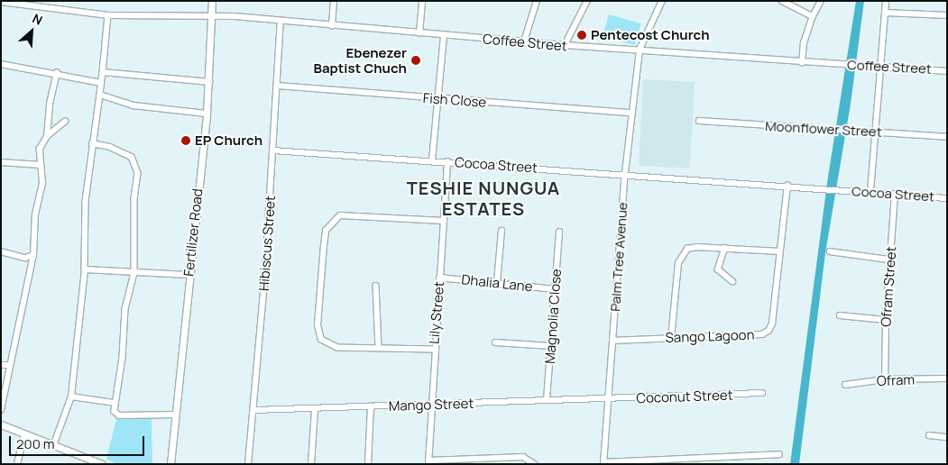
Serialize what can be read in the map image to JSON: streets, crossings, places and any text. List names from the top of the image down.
{
  "streets": {
    "street": [
      "Coffee Street",
      "Fish Close",
      "Moonflower Street",
      "Cocoa Street",
      "Fertilizer Road",
      "Hibiscus Street",
      "Palm Tree Avenue",
      "Dhalia Lane",
      "Ofram Street",
      "Lily Street",
      "Magnolia Close",
      "Sango Lagoon",
      "Ofram",
      "Coconut Street",
      "Mango Street"
    ]
  },
  "crossings": [
    ["Coffee Street", "Fertilizer Road"],
    ["Coffee Street", "Hibiscus Street"],
    ["Coffee Street", "Palm Tree Avenue"],
    ["Fish Close", "Hibiscus Street"],
    ["Fish Close", "Palm Tree Avenue"],
    ["Cocoa Street", "Hibiscus Street"],
    ["Cocoa Street", "Palm Tree Avenue"],
    ["Cocoa Street", "Ofram Street"],
    ["Cocoa Street", "Lily Street"],
    ["Cocoa Street", "Sango Lagoon"],
    ["Hibiscus Street", "Mango Street"],
    ["Palm Tree Avenue", "Sango Lagoon"],
    ["Palm Tree Avenue", "Coconut Street"],
    ["Palm Tree Avenue", "Mango Street"],
    ["Dhalia Lane", "Lily Street"],
    ["Dhalia Lane", "Magnolia Close"],
    ["Ofram Street", "Ofram"],
    ["Lily Street", "Mango Street"],
    ["Magnolia Close", "Mango Street"],
    ["Coconut Street", "Mango Street"]
  ],
  "districts": ["TESHIE NUNGUA ESTATES"],
  "places": ["Pentecost Church", "Ebenezer Baptist Chuch", "EP Church"],
  "scale_bar": "200 m",
  "north": "top right"
}
